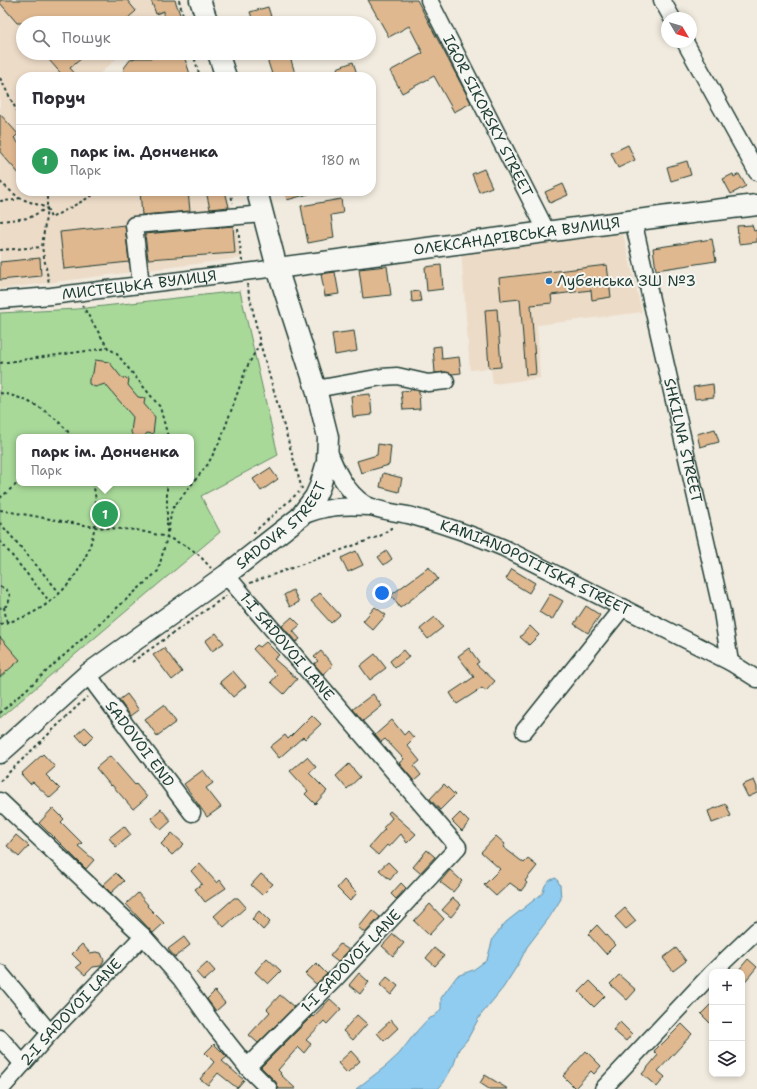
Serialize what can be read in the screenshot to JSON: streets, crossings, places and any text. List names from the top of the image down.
{
  "streets": {
    "main road": ["ОЛЕКСАНДРІВСЬКА ВУЛИЦЯ", "SADOVA STREET"],
    "street": [
      "IGOR SIKORSKY STREET",
      "МИСТЕЦЬКА ВУЛИЦЯ",
      "SHKILNA STREET",
      "KAMIANOPOTITSKA STREET",
      "1-I SADOVOI LANE",
      "SADOVOI END",
      "2-I SADOVOI LANE"
    ]
  },
  "crossings": [
    ["IGOR SIKORSKY STREET", "ОЛЕКСАНДРІВСЬКА ВУЛИЦЯ"],
    ["ОЛЕКСАНДРІВСЬКА ВУЛИЦЯ", "МИСТЕЦЬКА ВУЛИЦЯ"],
    ["ОЛЕКСАНДРІВСЬКА ВУЛИЦЯ", "SHKILNA STREET"],
    ["ОЛЕКСАНДРІВСЬКА ВУЛИЦЯ", "SADOVA STREET"],
    ["МИСТЕЦЬКА ВУЛИЦЯ", "SADOVA STREET"],
    ["SHKILNA STREET", "KAMIANOPOTITSKA STREET"],
    ["SADOVA STREET", "KAMIANOPOTITSKA STREET"],
    ["SADOVA STREET", "1-I SADOVOI LANE"],
    ["SADOVA STREET", "SADOVOI END"]
  ],
  "places": ["Лубенська ЗШ №3"],
  "north": "bottom right",
  "page": {
    "search": "Пошук",
    "heading": "Поруч",
    "list": [
      {
        "mark": "1",
        "name": "парк ім. Донченка",
        "note": "Парк",
        "value": "180 m"
      }
    ],
    "popup": ["парк ім. Донченка", "Парк"],
    "pins": "1",
    "map_buttons": ["+", "−"]
  }
}
